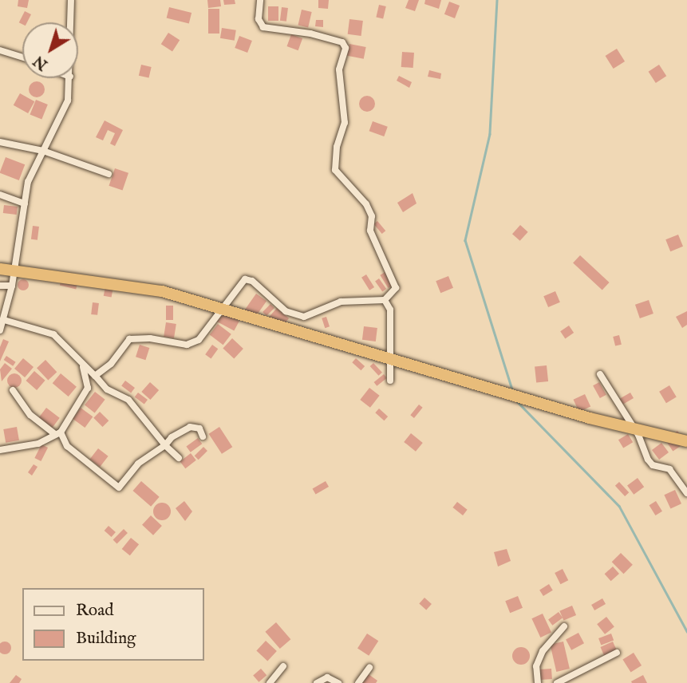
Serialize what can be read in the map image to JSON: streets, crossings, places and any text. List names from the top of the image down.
{
  "legend": ["Road", "Building"],
  "north": "bottom left"
}
